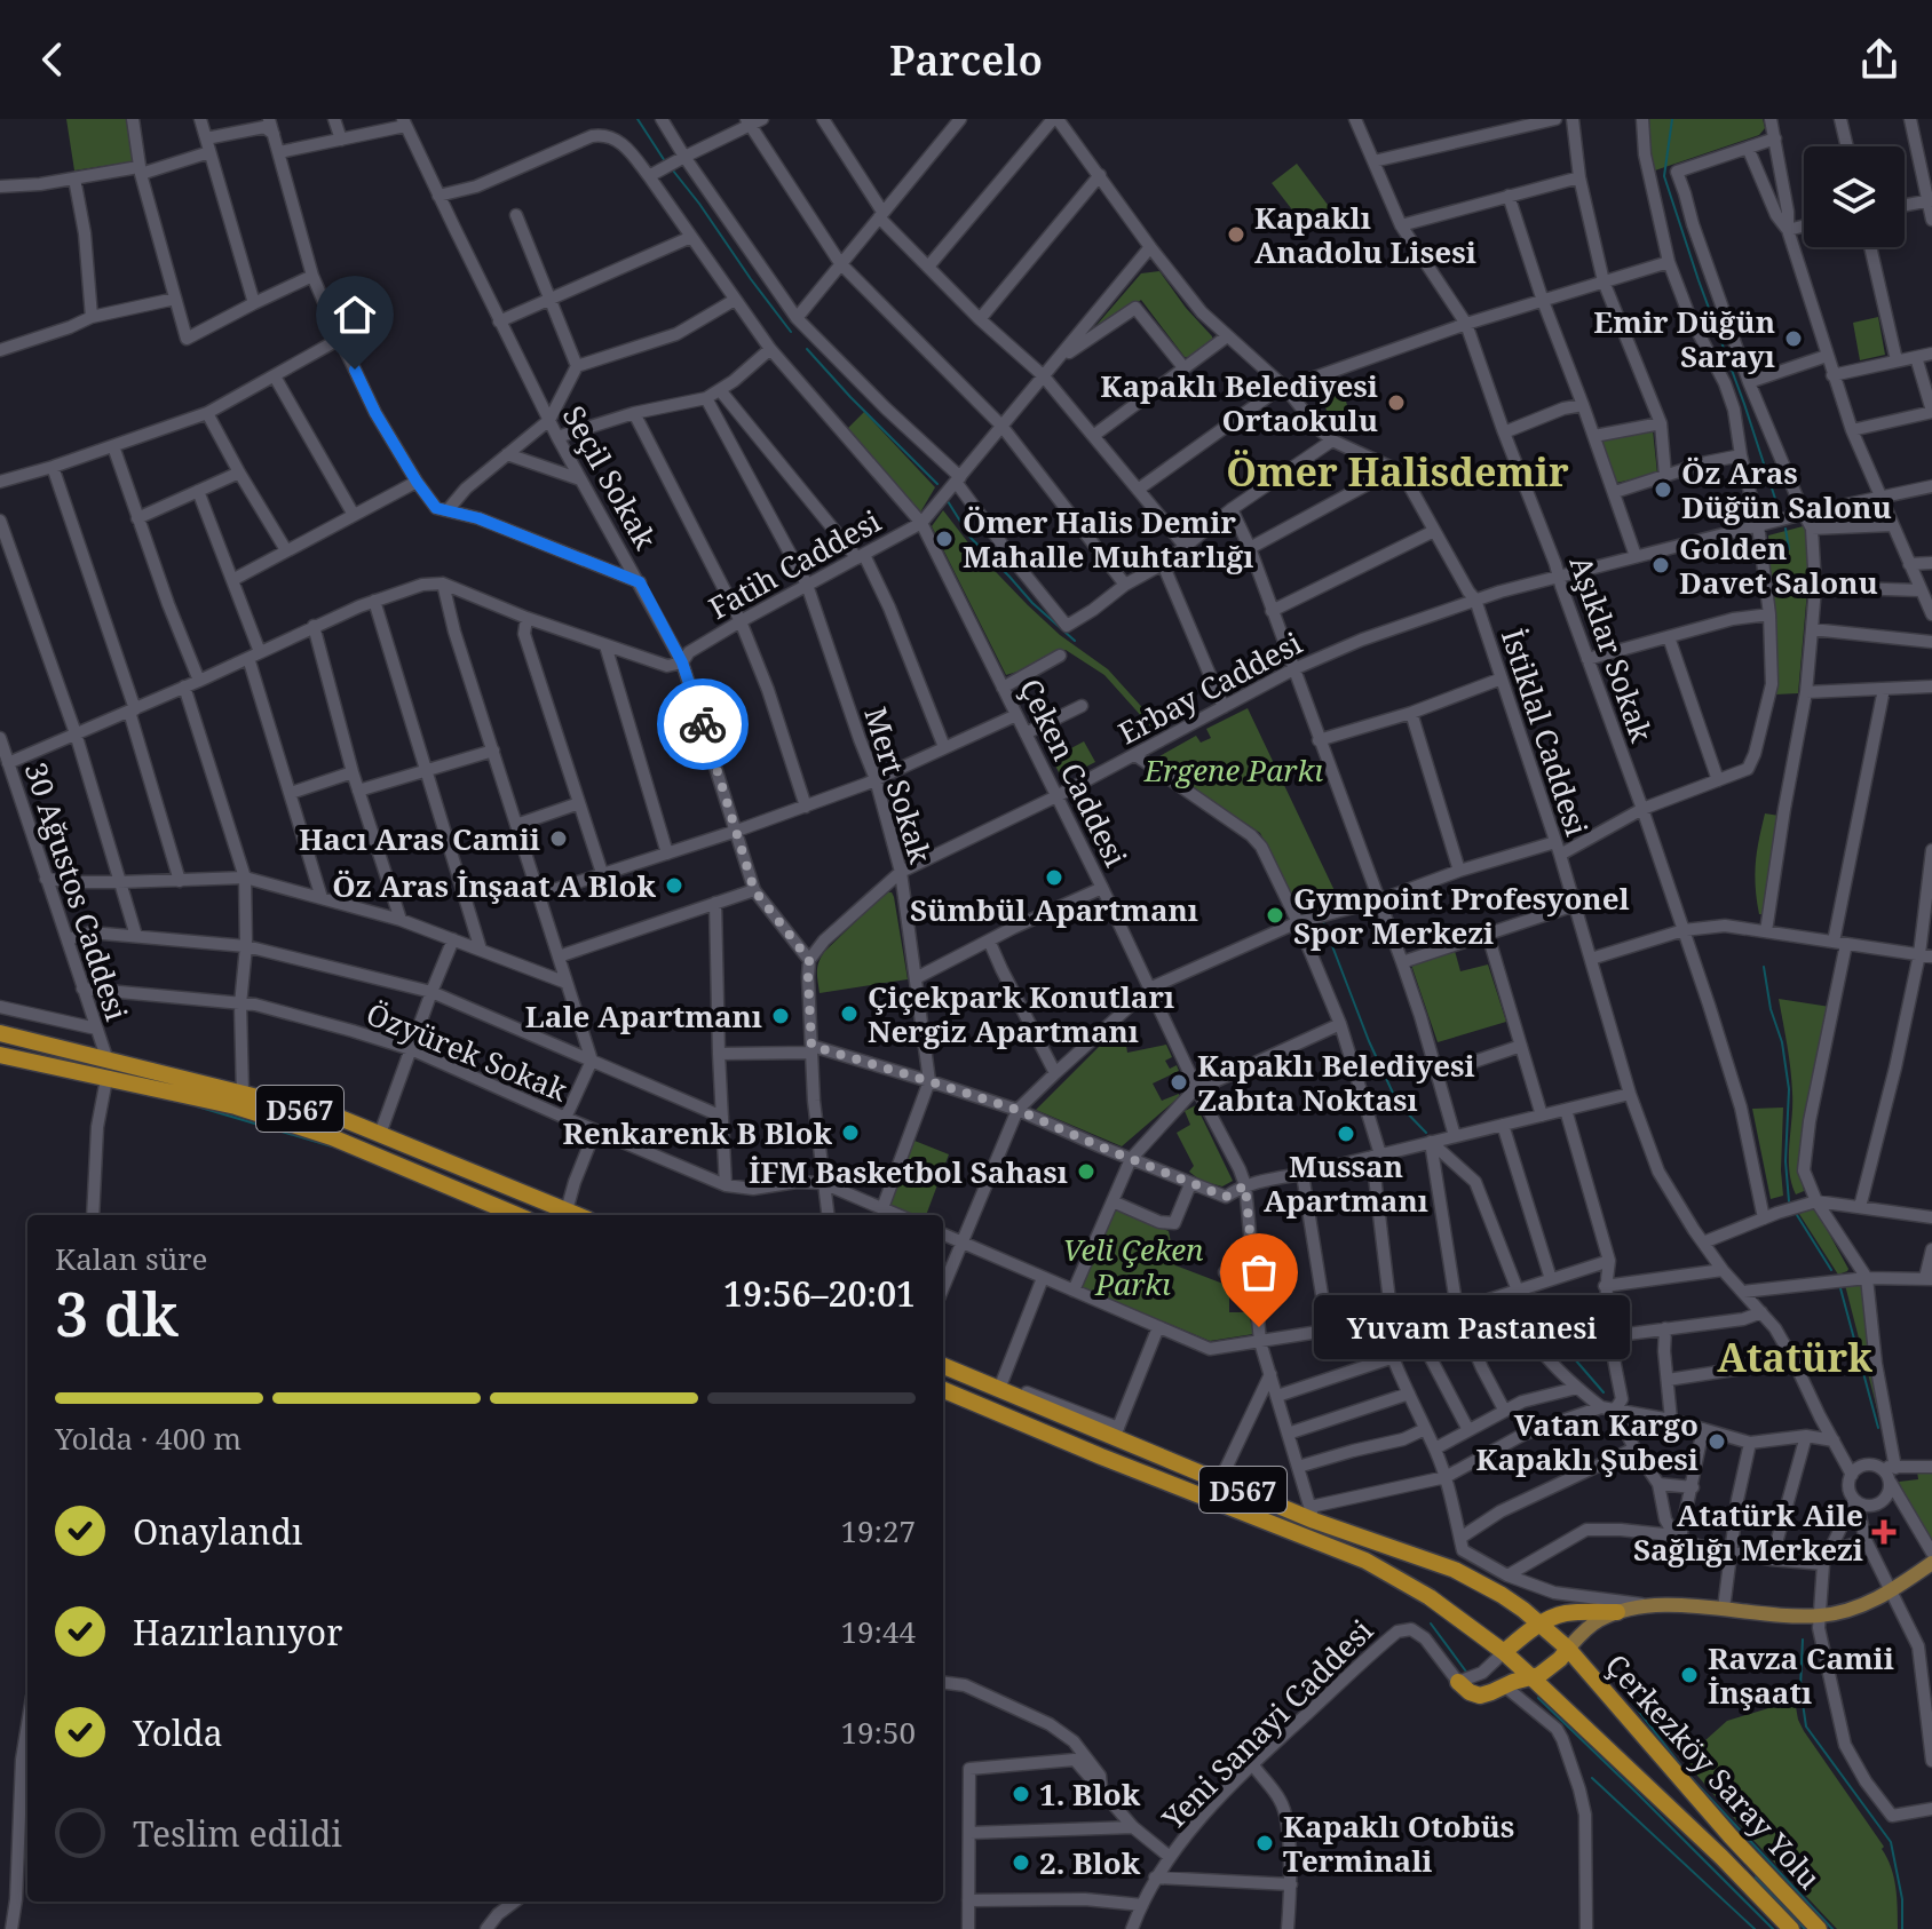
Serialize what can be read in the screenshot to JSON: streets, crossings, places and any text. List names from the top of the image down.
{
  "streets": {
    "highway": ["D567", "Çerkezköy Saray Yolu"],
    "street": [
      "Seçil Sokak",
      "Fatih Caddesi",
      "Aşıklar Sokak",
      "Erbay Caddesi",
      "İstiklal Caddesi",
      "Çeken Caddesi",
      "Mert Sokak",
      "30 Ağustos Caddesi",
      "Özyürek Sokak",
      "Yeni Sanayi Caddesi"
    ]
  },
  "crossings": [
    ["Seçil Sokak", "Fatih Caddesi"],
    ["Seçil Sokak", "Erbay Caddesi"],
    ["Seçil Sokak", "Çeken Caddesi"],
    ["Fatih Caddesi", "Çeken Caddesi"],
    ["Fatih Caddesi", "Mert Sokak"],
    ["Aşıklar Sokak", "Erbay Caddesi"],
    ["Erbay Caddesi", "İstiklal Caddesi"],
    ["Erbay Caddesi", "Çeken Caddesi"],
    ["Erbay Caddesi", "Mert Sokak"],
    ["Çeken Caddesi", "D567"],
    ["30 Ağustos Caddesi", "Özyürek Sokak"],
    ["30 Ağustos Caddesi", "D567"],
    ["D567", "Çerkezköy Saray Yolu"]
  ],
  "districts": ["Ömer Halisdemir", "Atatürk"],
  "parks": ["Ergene Parkı", "Veli Çeken Parkı"],
  "places": {
    "other": [
      "Kapaklı Anadolu Lisesi",
      "Emir Düğün Sarayı",
      "Kapaklı Belediyesi Ortaokulu",
      "Öz Aras Düğün Salonu",
      "Ömer Halis Demir Mahalle Muhtarlığı",
      "Golden Davet Salonu",
      "Hacı Aras Camii",
      "Sümbül Apartmanı",
      "Öz Aras İnşaat A Blok",
      "Gympoint Profesyonel Spor Merkezi",
      "Çiçekpark Konutları Nergiz Apartmanı",
      "Lale Apartmanı",
      "Kapaklı Belediyesi Zabıta Noktası",
      "Renkarenk B Blok",
      "Mussan Apartmanı",
      "İFM Basketbol Sahası",
      "Yuvam Pastanesi",
      "Vatan Kargo Kapaklı Şubesi",
      "Ravza Camii İnşaatı",
      "1. Blok",
      "Kapaklı Otobüs Terminali",
      "2. Blok"
    ],
    "health": ["Atatürk Aile Sağlığı Merkezi"]
  },
  "page": {
    "header": "Parcelo",
    "heading": ["3 dk", "Kalan süre", "19:56–20:01"],
    "bubble": "Yuvam Pastanesi",
    "bar": "Yolda · 400 m",
    "list": [
      ["Onaylandı", "19:27"],
      ["Hazırlanıyor", "19:44"],
      ["Yolda", "19:50"],
      "Teslim edildi"
    ]
  }
}
